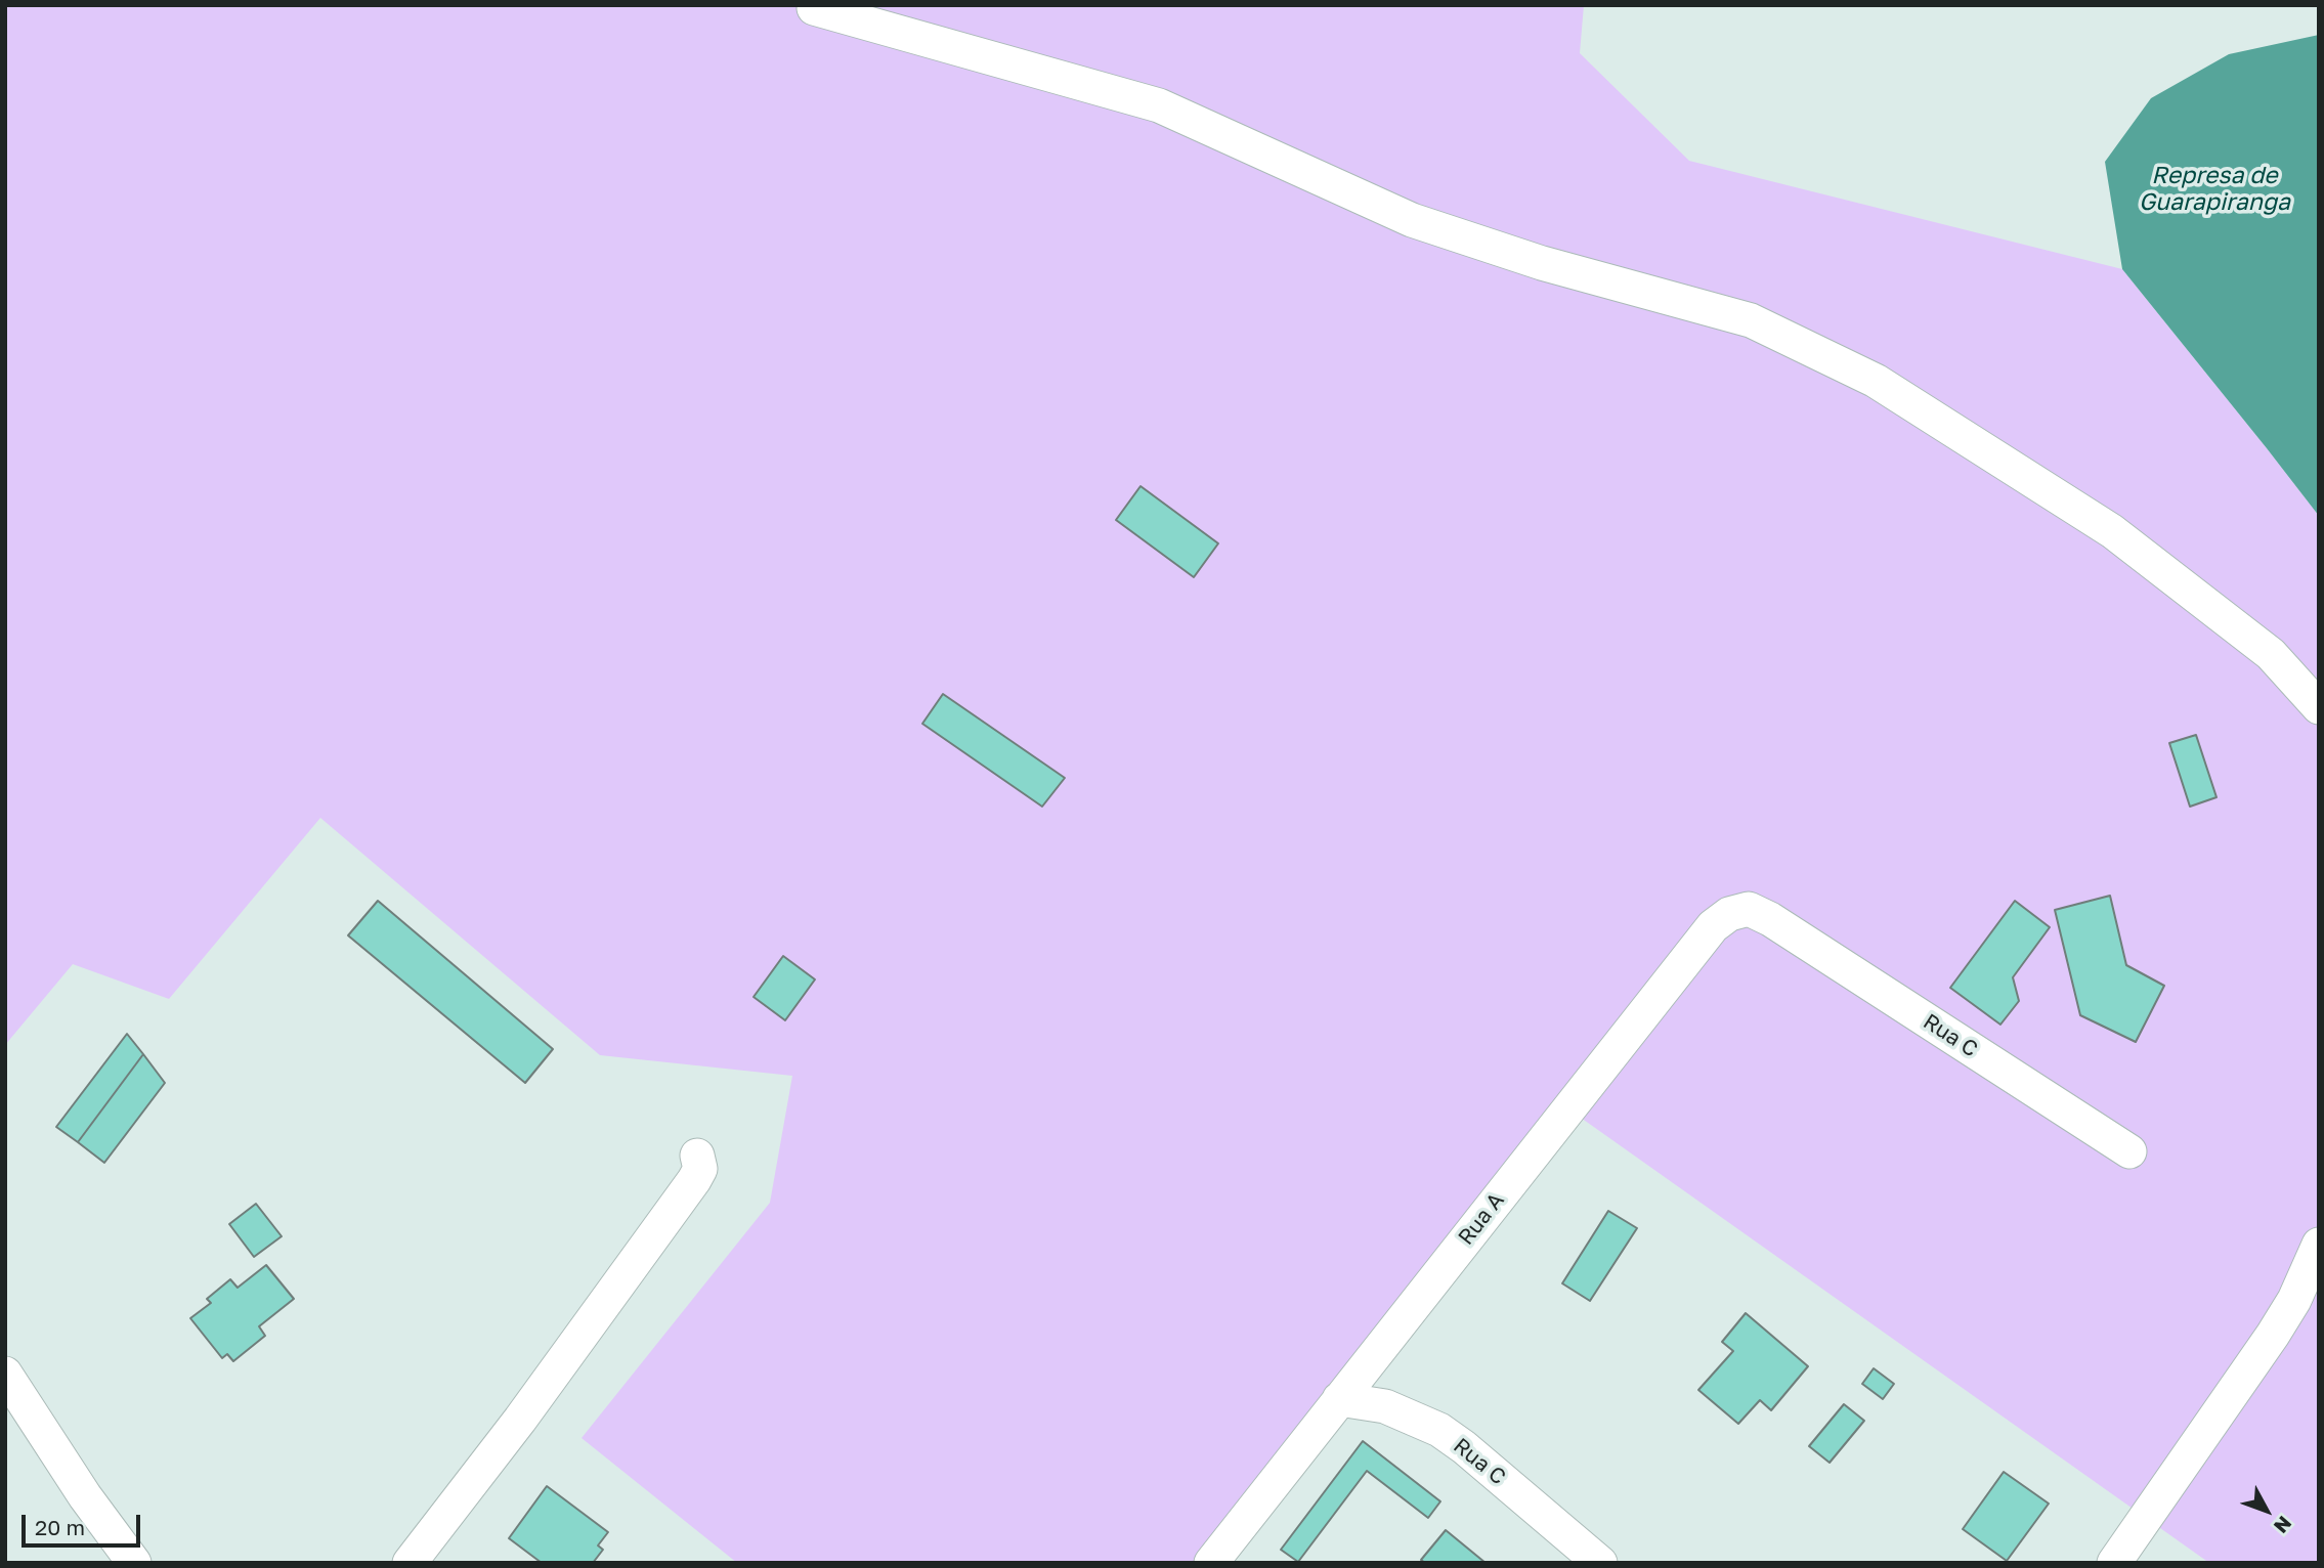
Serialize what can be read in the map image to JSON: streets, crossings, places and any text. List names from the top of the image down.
{
  "streets": {
    "street": ["Rua C", "Rua A"]
  },
  "crossings": [
    ["Rua C", "Rua A"]
  ],
  "water": ["Represa de Guarapiranga"],
  "scale_bar": "20 m",
  "north": "bottom right"
}
